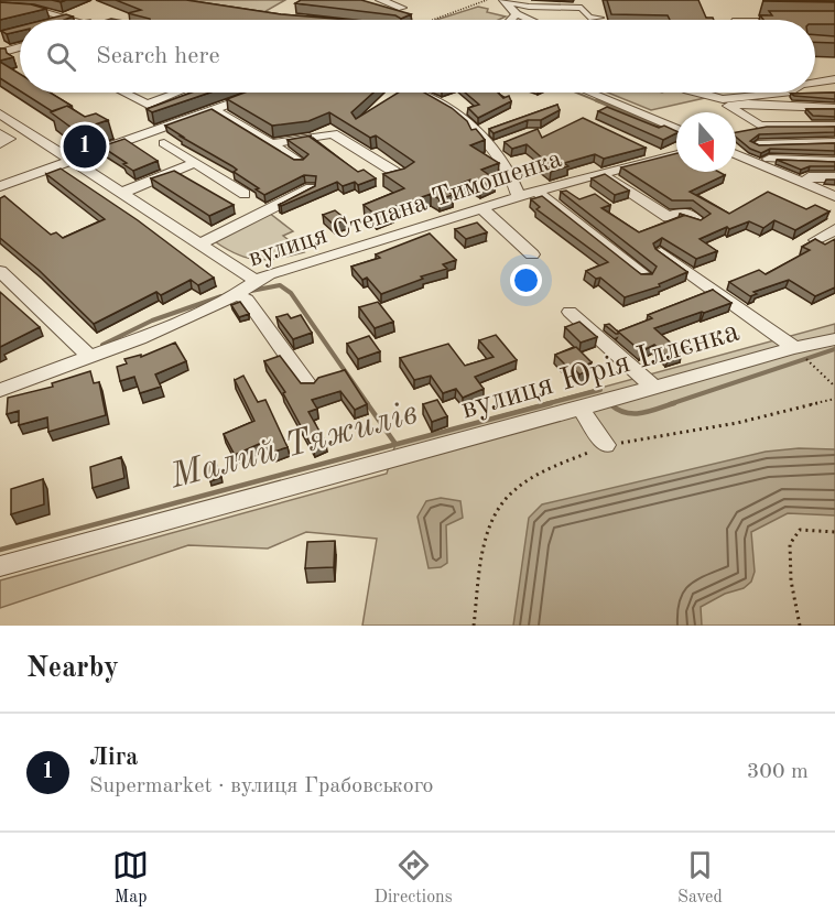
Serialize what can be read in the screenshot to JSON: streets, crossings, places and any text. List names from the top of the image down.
{
  "streets": {
    "street": ["вулиця Степана Тимошенка", "вулиця Юрія Іллєнка"]
  },
  "water": ["Малий Тяжилів"],
  "north": "bottom",
  "page": {
    "search": "Search here",
    "pins": "1",
    "heading": "Nearby",
    "list": [
      {
        "mark": "1",
        "name": "Ліга",
        "note": "Supermarket · вулиця Грабовського",
        "value": "300 m"
      }
    ],
    "nav": ["Map", "Directions", "Saved"]
  }
}
